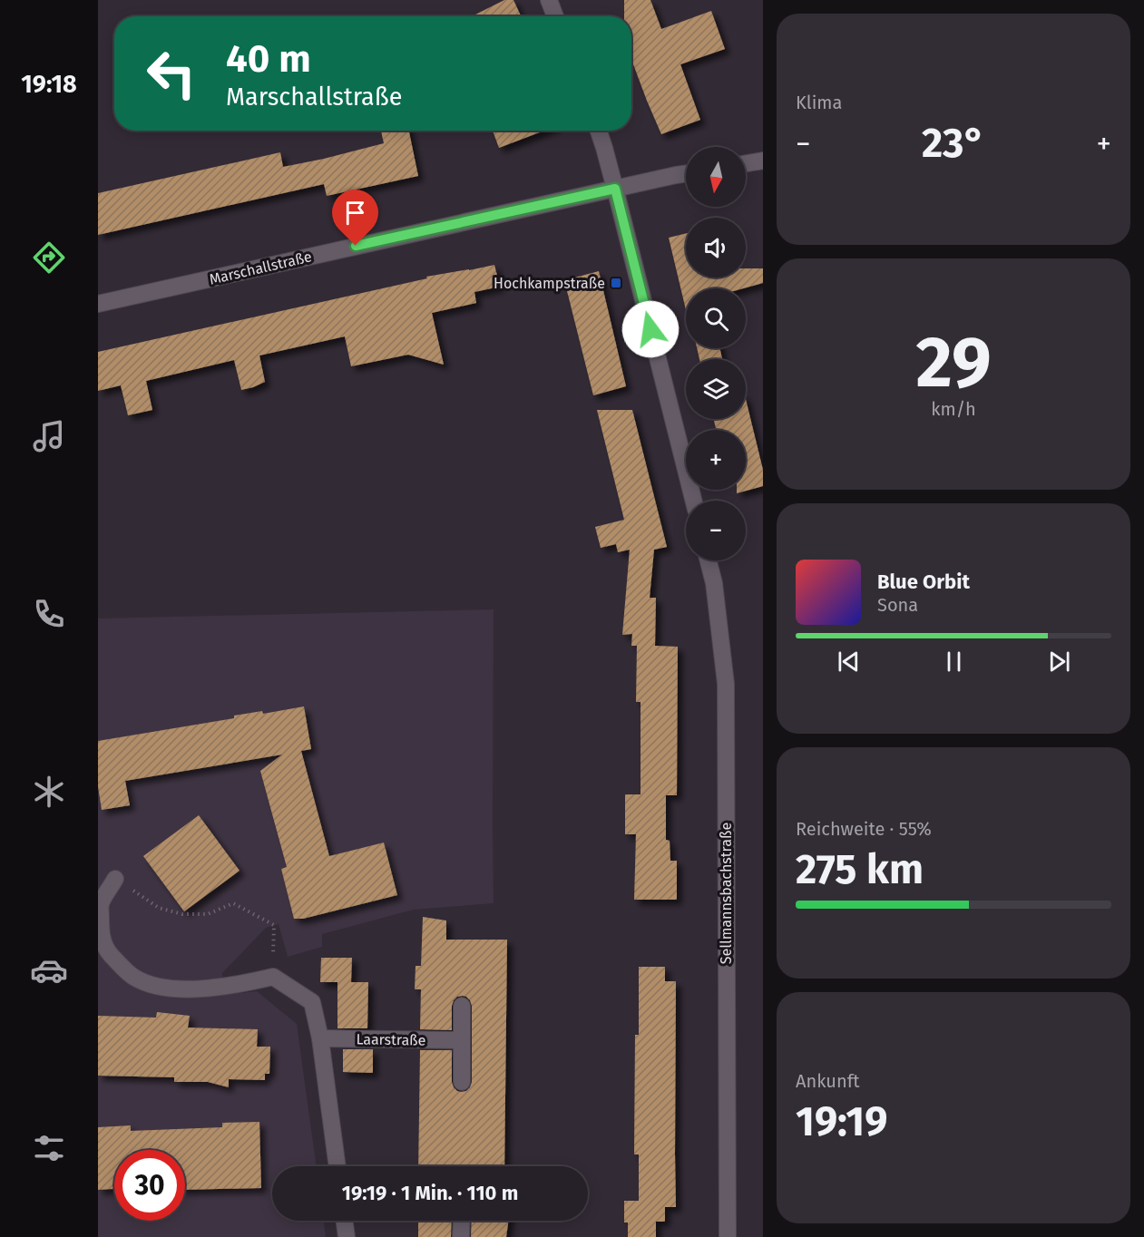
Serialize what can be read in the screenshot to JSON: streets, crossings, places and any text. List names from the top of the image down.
{
  "streets": {
    "street": ["Marschallstraße", "Sellmannsbachstraße", "Laarstraße"]
  },
  "places": {
    "transit": ["Hochkampstraße"]
  },
  "north": "bottom",
  "page": {
    "tabs": "19:18",
    "tile": [
      "Klima",
      ["29", "km/h"],
      ["Reichweite · 55%", "275 km"],
      ["Ankunft", "19:19"]
    ],
    "turn": ["40 m", "Marschallstraße"],
    "heat": ["−", "23°", "+"],
    "map_buttons": ["+", "−"],
    "song": ["Blue Orbit", "Sona"],
    "limit": "30",
    "trip": "19:19 · 1 Min. · 110 m"
  }
}
